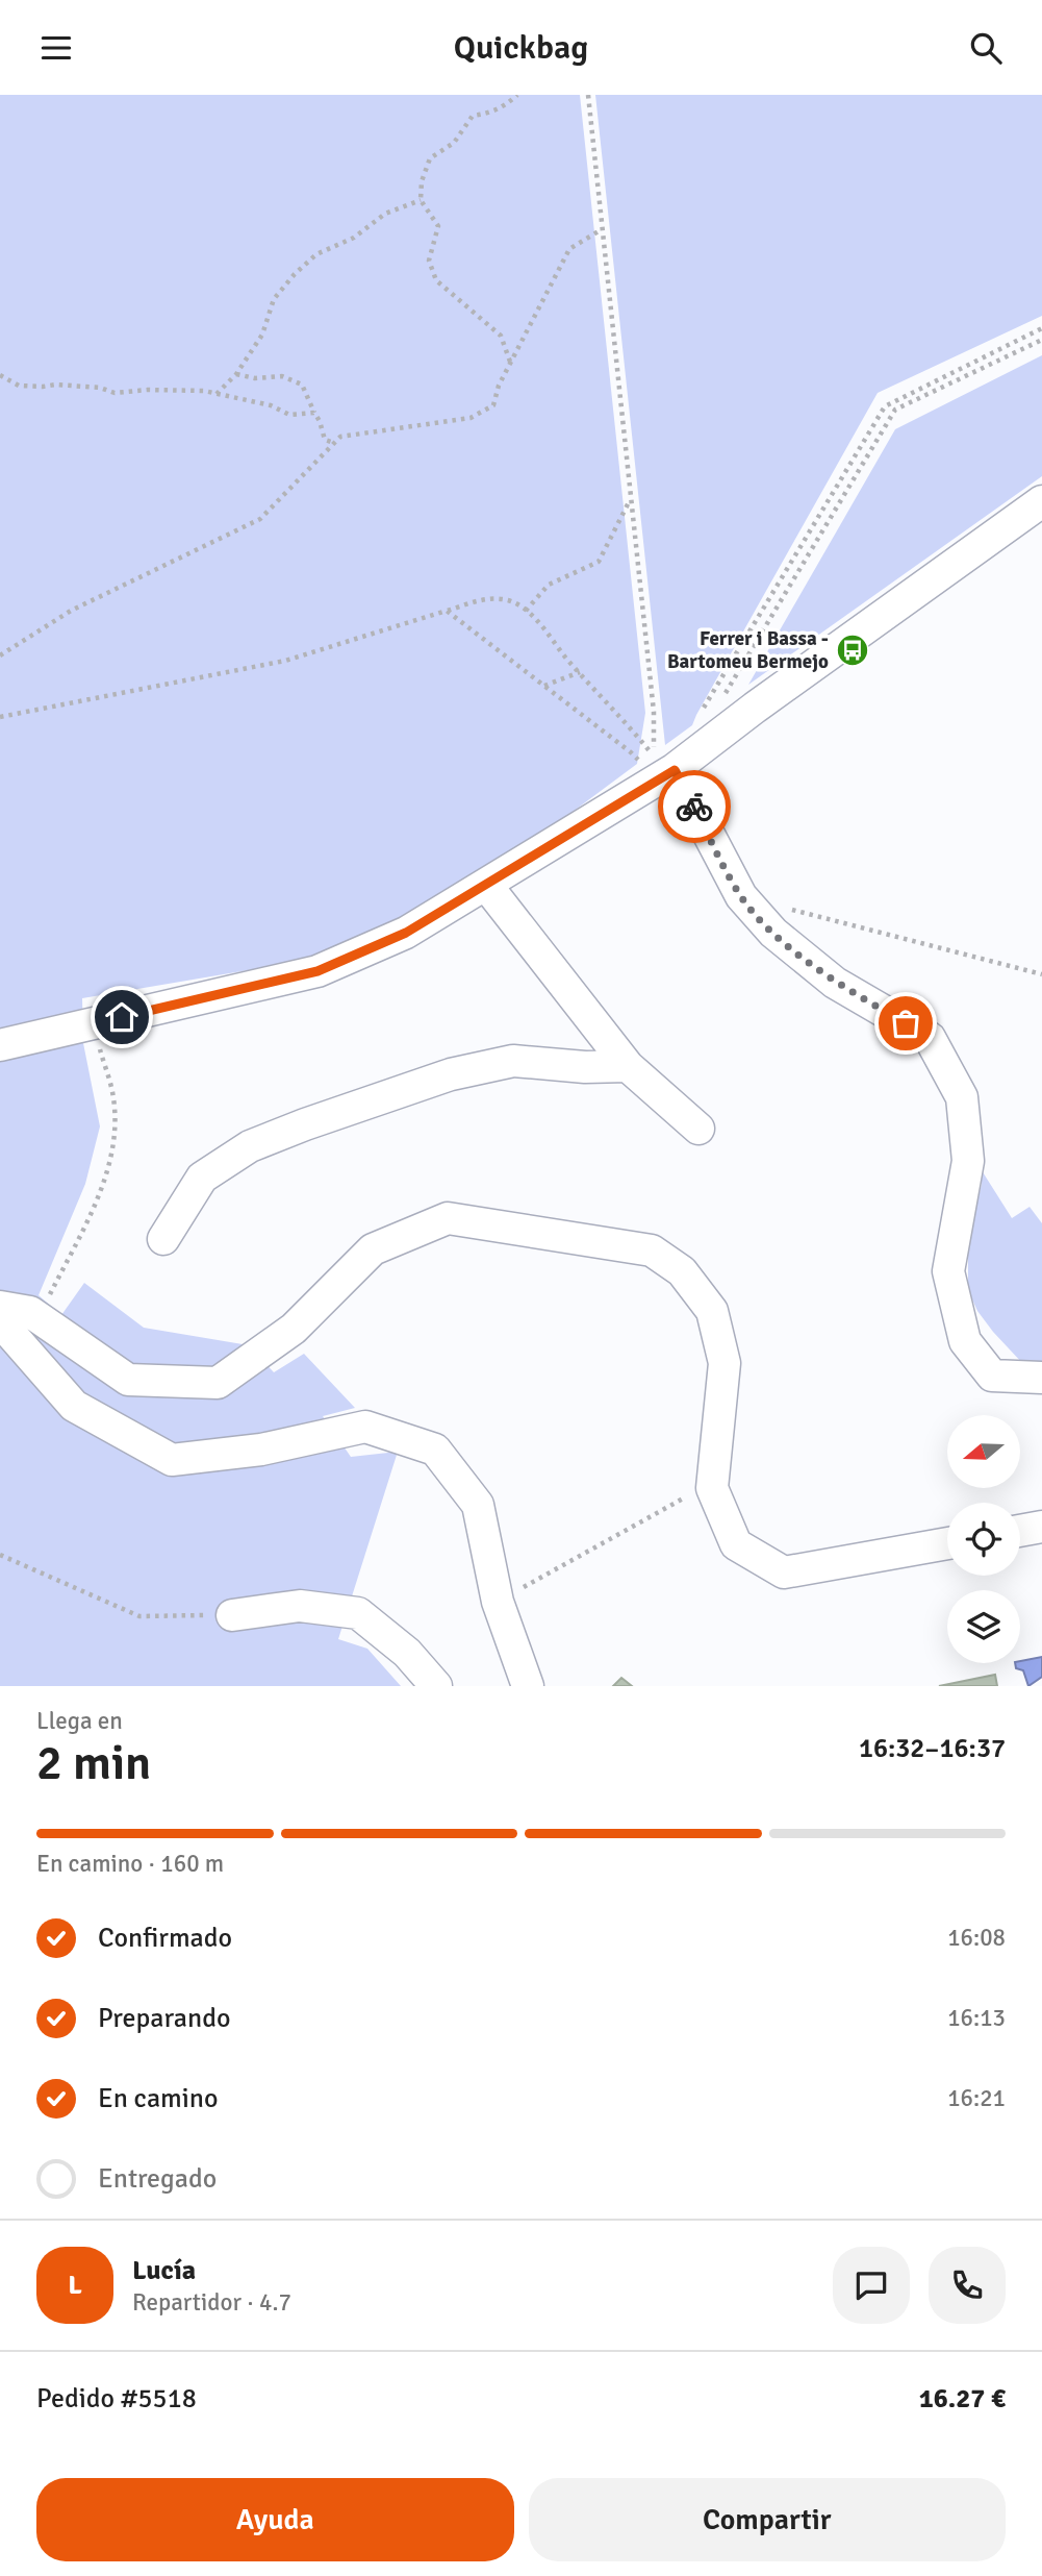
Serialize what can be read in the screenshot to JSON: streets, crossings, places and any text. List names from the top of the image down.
{
  "places": {
    "bus stop": ["Ferrer i Bassa - Bartomeu Bermejo"]
  },
  "north": "left",
  "page": {
    "header": "Quickbag",
    "heading": ["2 min", "Llega en", "16:32–16:37"],
    "panel": [
      "Lucía",
      "Repartidor · 4.7",
      "Pedido #5518",
      "16.27 €"
    ],
    "bar": "En camino · 160 m",
    "list": [
      ["Confirmado", "16:08"],
      ["Preparando", "16:13"],
      ["En camino", "16:21"],
      "Entregado"
    ],
    "round": "L",
    "buttons": ["Ayuda", "Compartir"]
  }
}
